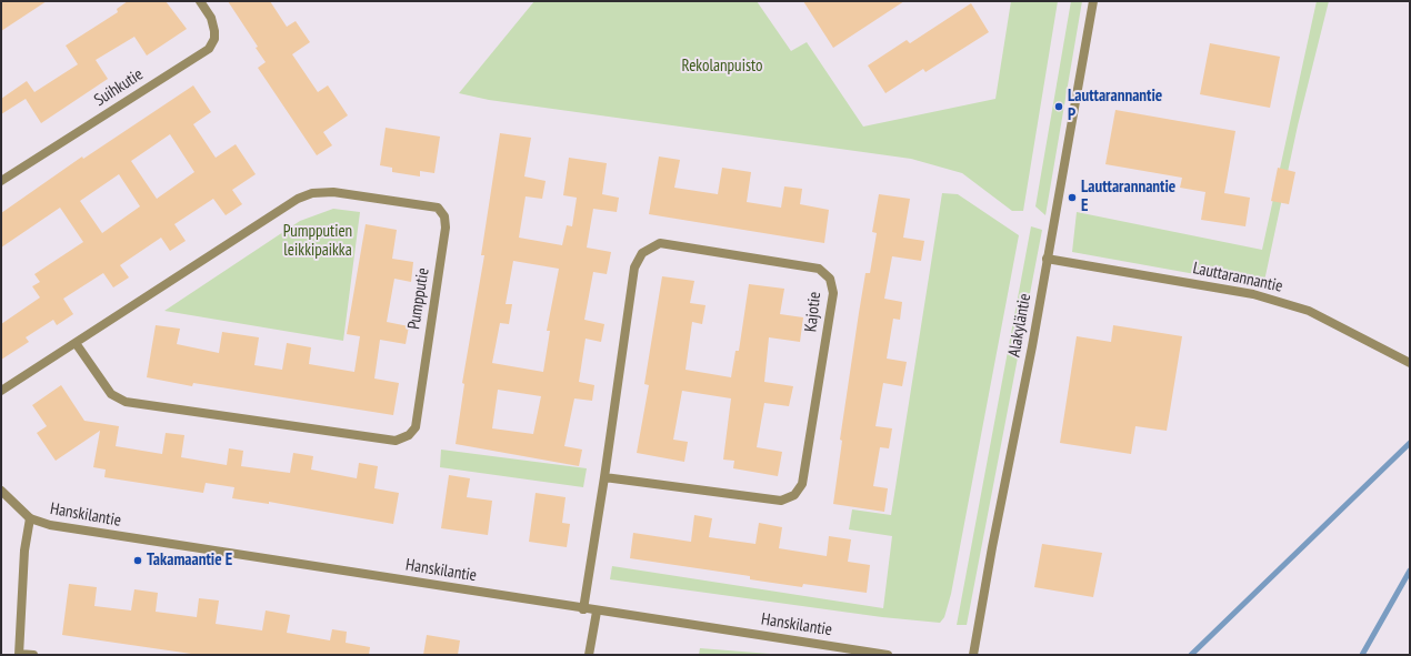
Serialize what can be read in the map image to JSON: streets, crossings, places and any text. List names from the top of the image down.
{
  "streets": {
    "street": [
      "Suihkutie",
      "Lauttarannantie",
      "Pumpputie",
      "Kajotie",
      "Alakyläntie",
      "Hanskilantie"
    ]
  },
  "crossings": [
    ["Lauttarannantie", "Alakyläntie"],
    ["Kajotie", "Hanskilantie"]
  ],
  "parks": ["Rekolanpuisto", "Pumpputien leikkipaikka"],
  "places": ["Lauttarannantie P", "Lauttarannantie E", "Takamaantie E"]
}
